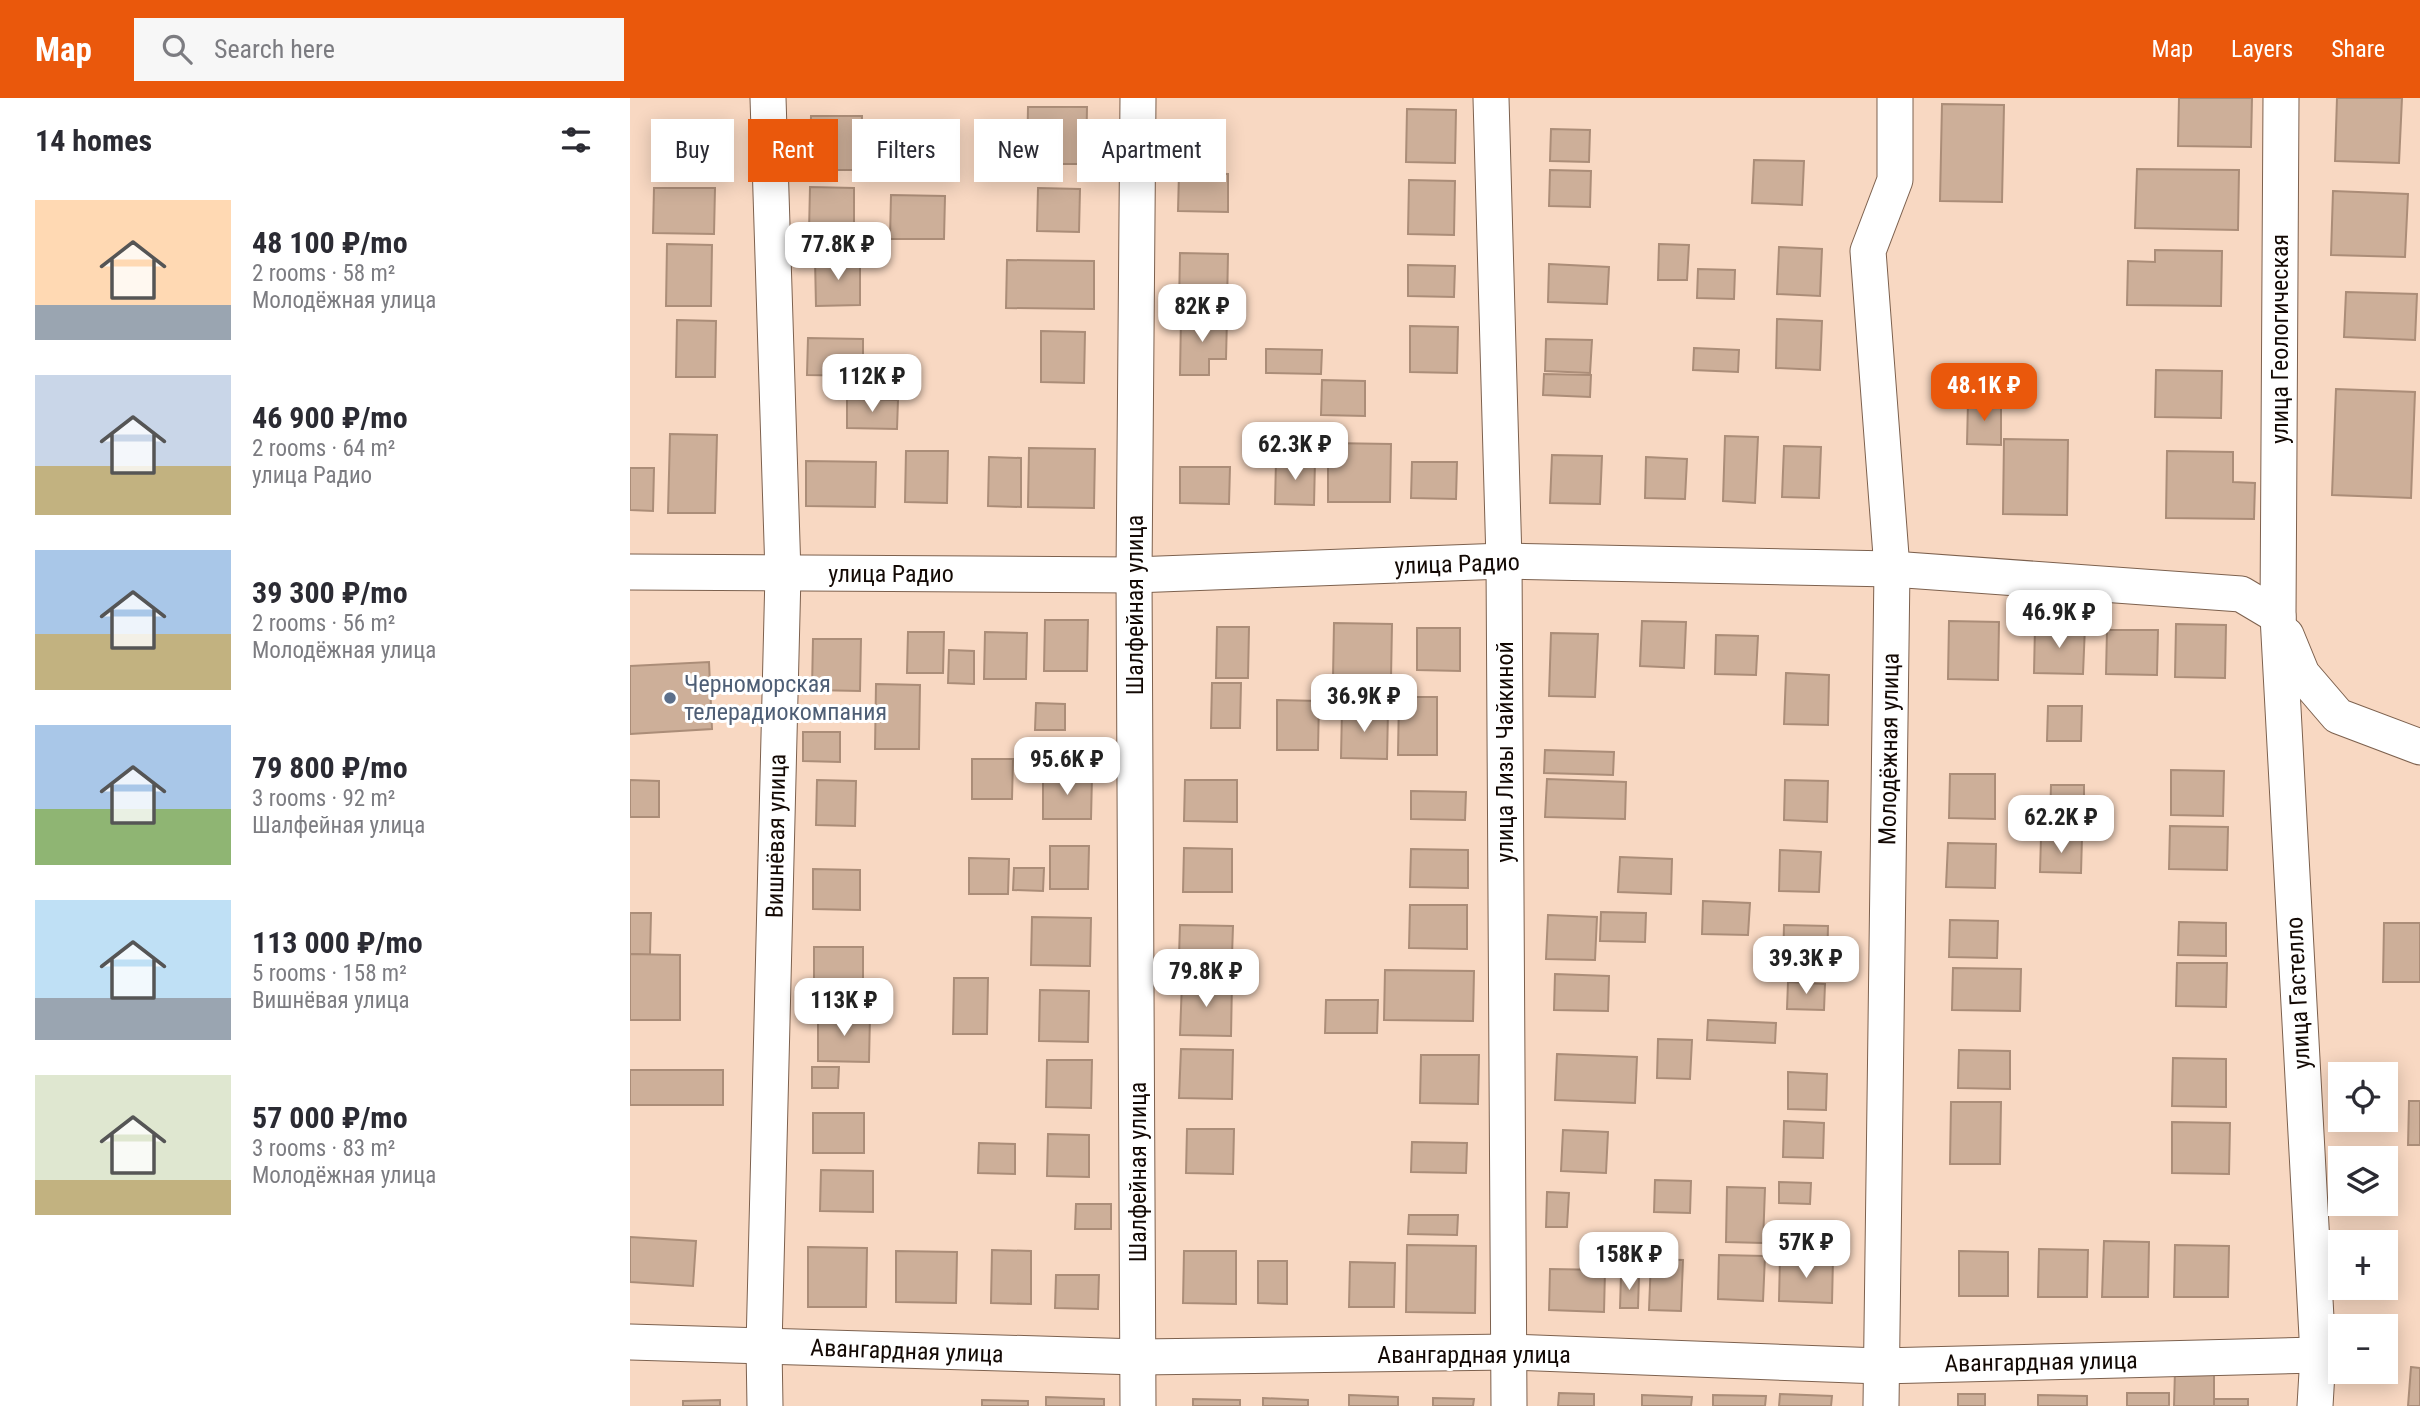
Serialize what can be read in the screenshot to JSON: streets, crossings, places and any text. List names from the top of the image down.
{
  "streets": {
    "street": [
      "улица Геологическая",
      "улица Радио",
      "Шалфейная улица",
      "Молодёжная улица",
      "улица Лизы Чайкиной",
      "Вишнёвая улица",
      "улица Гастелло",
      "Авангардная улица"
    ]
  },
  "crossings": [
    ["улица Геологическая", "улица Гастелло"],
    ["улица Радио", "Шалфейная улица"],
    ["улица Радио", "Молодёжная улица"],
    ["улица Радио", "улица Лизы Чайкиной"],
    ["улица Радио", "Вишнёвая улица"],
    ["улица Радио", "улица Гастелло"],
    ["Шалфейная улица", "Авангардная улица"],
    ["Молодёжная улица", "Авангардная улица"],
    ["улица Лизы Чайкиной", "Авангардная улица"],
    ["Вишнёвая улица", "Авангардная улица"],
    ["улица Гастелло", "Авангардная улица"]
  ],
  "places": ["Черноморская телерадиокомпания"],
  "page": {
    "header": "Map",
    "search": "Search here",
    "nav": ["Map", "Layers", "Share"],
    "heading": "14 homes",
    "chip": [
      "Buy",
      "Rent",
      "Filters",
      "New",
      "Apartment"
    ],
    "list": [
      {
        "name": "48 100 ₽/mo",
        "note": "2 rooms · 58 m² · Молодёжная улица"
      },
      {
        "name": "46 900 ₽/mo",
        "note": "2 rooms · 64 m² · улица Радио"
      },
      {
        "name": "39 300 ₽/mo",
        "note": "2 rooms · 56 m² · Молодёжная улица"
      },
      {
        "name": "79 800 ₽/mo",
        "note": "3 rooms · 92 m² · Шалфейная улица"
      },
      {
        "name": "113 000 ₽/mo",
        "note": "5 rooms · 158 m² · Вишнёвая улица"
      },
      {
        "name": "57 000 ₽/mo",
        "note": "3 rooms · 83 m² · Молодёжная улица"
      }
    ],
    "price": [
      "77.8K ₽",
      "82K ₽",
      "112K ₽",
      "48.1K ₽",
      "62.3K ₽",
      "46.9K ₽",
      "36.9K ₽",
      "95.6K ₽",
      "62.2K ₽",
      "39.3K ₽",
      "79.8K ₽",
      "113K ₽",
      "57K ₽",
      "158K ₽"
    ],
    "map_buttons": ["+", "−"]
  }
}
